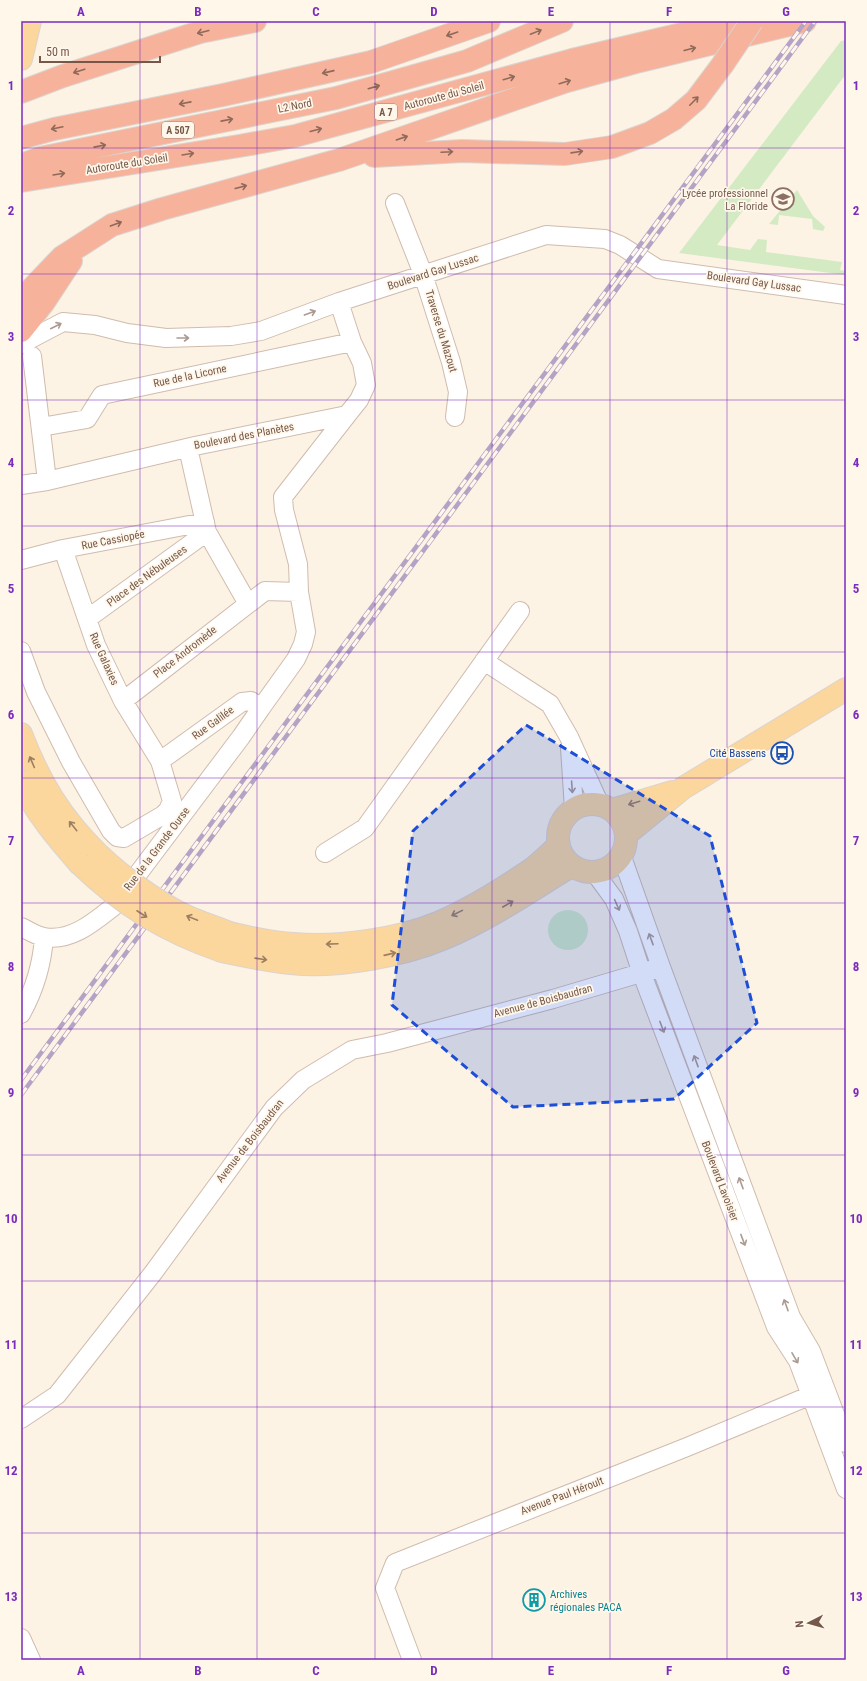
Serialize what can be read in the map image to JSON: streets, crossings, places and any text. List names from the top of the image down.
{
  "streets": {
    "highway": [
      "Autoroute du Soleil",
      "L2 Nord",
      "A 7",
      "A 507"
    ],
    "street": [
      "Boulevard Gay Lussac",
      "Traverse du Mazout",
      "Rue de la Licorne",
      "Boulevard des Planètes",
      "Rue Cassiopée",
      "Place des Nébuleuses",
      "Place Andromède",
      "Rue Galaxies",
      "Rue Galilée",
      "Rue de la Grande Ourse",
      "Avenue de Boisbaudran",
      "Boulevard Lavoisier",
      "Avenue Paul Héroult"
    ]
  },
  "crossings": [
    ["Boulevard Gay Lussac", "Traverse du Mazout"],
    ["Rue Cassiopée", "Place des Nébuleuses"],
    ["Rue Cassiopée", "Rue Galaxies"],
    ["Place des Nébuleuses", "Rue Galaxies"],
    ["Place Andromède", "Rue Galaxies"],
    ["Rue Galaxies", "Rue Galilée"],
    ["Rue Galilée", "Rue de la Grande Ourse"],
    ["Avenue de Boisbaudran", "Boulevard Lavoisier"],
    ["Boulevard Lavoisier", "Avenue Paul Héroult"]
  ],
  "one_way": ["Boulevard Gay Lussac"],
  "places": {
    "school or university": ["Lycée professionnel La Floride"],
    "bus stop": ["Cité Bassens"],
    "building": ["Archives régionales PACA"]
  },
  "scale_bar": "50 m",
  "north": "left",
  "grid": {
    "columns": [
      "A",
      "B",
      "C",
      "D",
      "E",
      "F",
      "G"
    ],
    "rows": [
      "1",
      "2",
      "3",
      "4",
      "5",
      "6",
      "7",
      "8",
      "9",
      "10",
      "11",
      "12",
      "13"
    ]
  }
}
